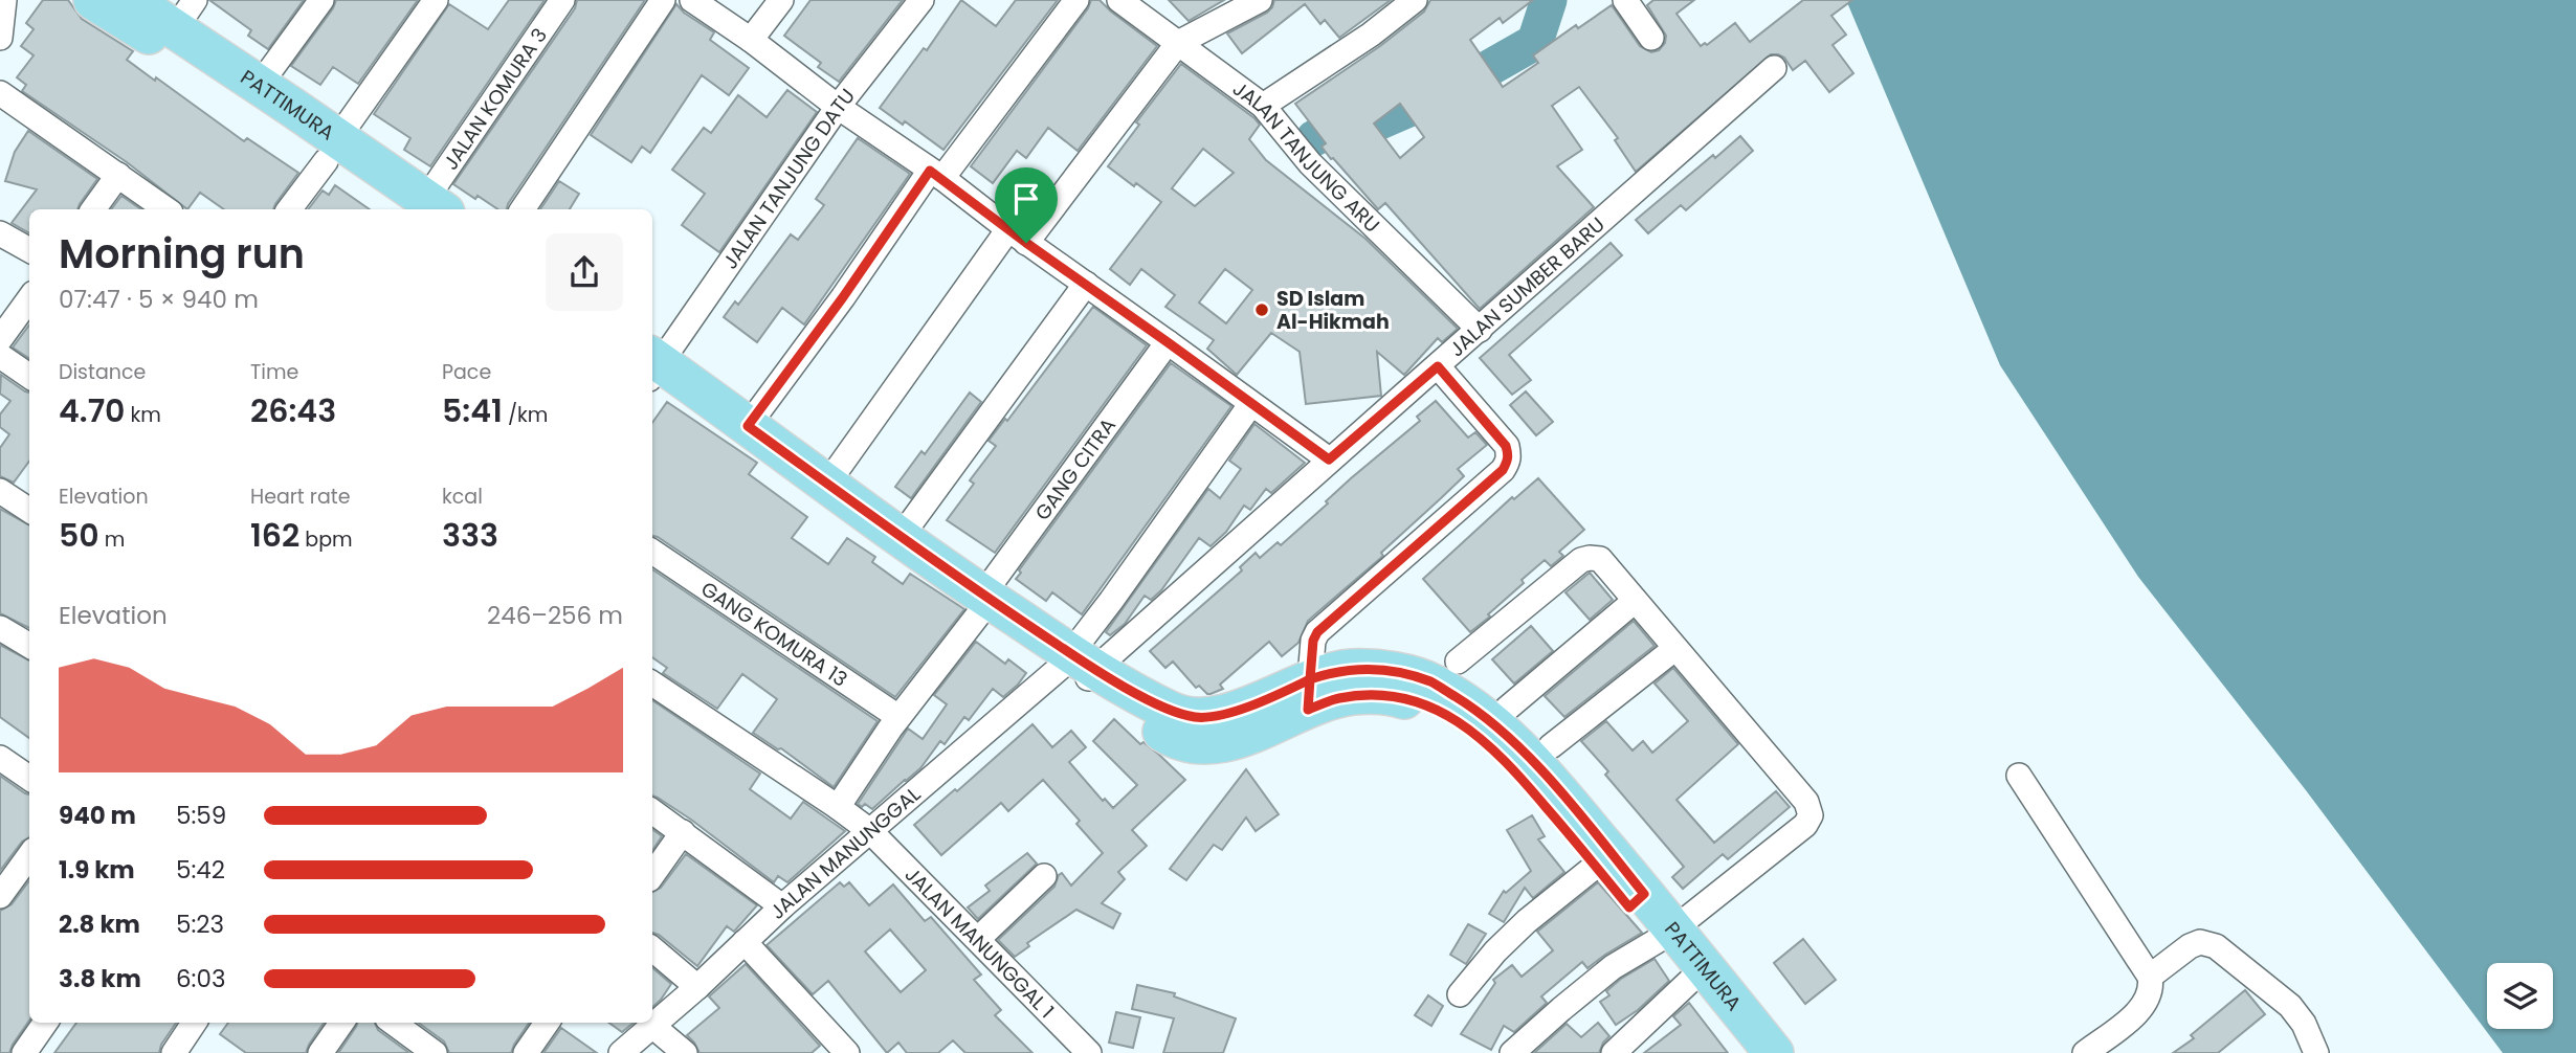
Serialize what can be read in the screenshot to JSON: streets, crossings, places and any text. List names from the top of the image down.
{
  "streets": {
    "main road": ["PATTIMURA"],
    "street": [
      "JALAN KOMURA 3",
      "JALAN TANJUNG ARU",
      "JALAN TANJUNG DATU",
      "JALAN SUMBER BARU",
      "GANG CITRA",
      "GANG KOMURA 13",
      "JALAN MANUNGGAL",
      "JALAN MANUNGGAL 1"
    ]
  },
  "crossings": [
    ["JALAN KOMURA 3", "PATTIMURA"],
    ["PATTIMURA", "JALAN SUMBER BARU"],
    ["PATTIMURA", "GANG CITRA"],
    ["PATTIMURA", "JALAN MANUNGGAL"],
    ["JALAN TANJUNG ARU", "JALAN SUMBER BARU"],
    ["JALAN SUMBER BARU", "JALAN MANUNGGAL"],
    ["GANG CITRA", "GANG KOMURA 13"],
    ["GANG CITRA", "JALAN MANUNGGAL 1"],
    ["JALAN MANUNGGAL", "JALAN MANUNGGAL 1"]
  ],
  "places": ["SD Islam Al-Hikmah"],
  "page": {
    "heading": ["Morning run", "07:47 · 5 × 940 m"],
    "stats": [
      ["Distance", "4.70 km"],
      ["Time", "26:43"],
      ["Pace", "5:41 /km"],
      ["Elevation", "50 m"],
      ["Heart rate", "162 bpm"],
      ["kcal", "333"]
    ],
    "chart": ["Elevation", "246–256 m"],
    "list": [
      {
        "name": "940 m",
        "note": "5:59"
      },
      {
        "name": "1.9 km",
        "note": "5:42"
      },
      {
        "name": "2.8 km",
        "note": "5:23"
      },
      {
        "name": "3.8 km",
        "note": "6:03"
      }
    ]
  }
}
